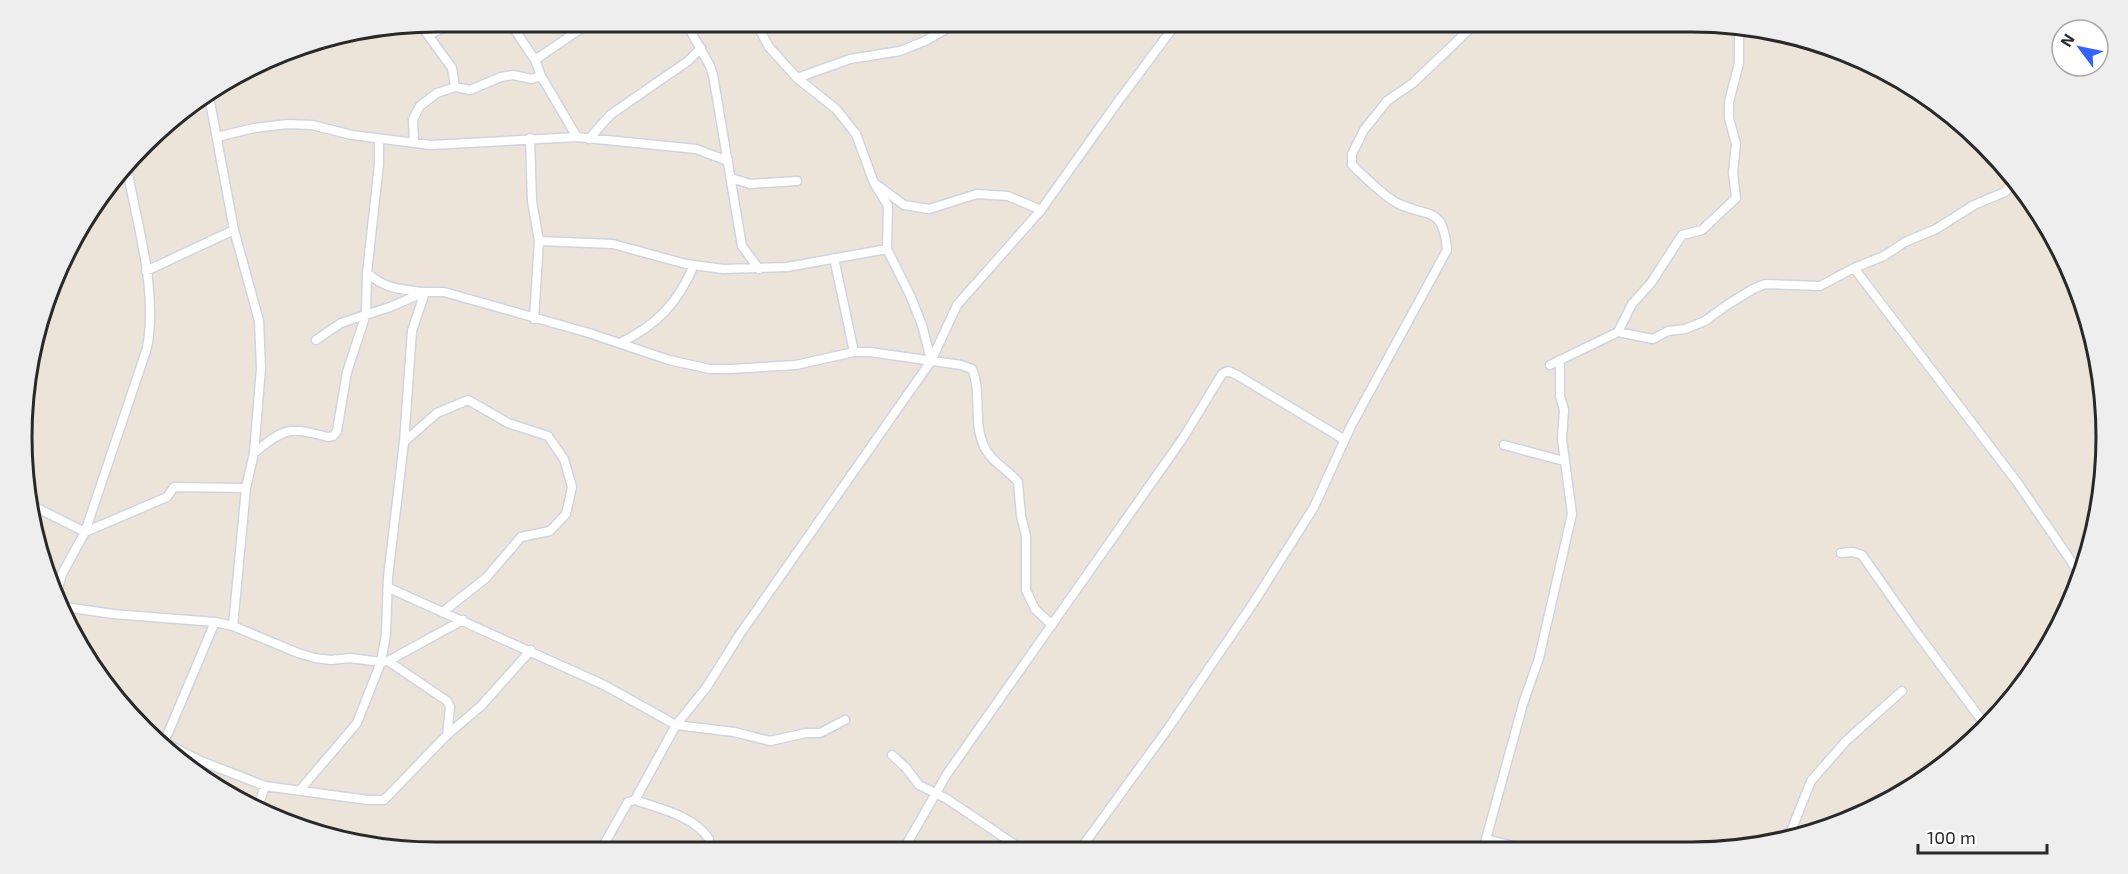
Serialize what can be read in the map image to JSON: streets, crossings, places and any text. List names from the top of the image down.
{
  "scale_bar": "100 m",
  "north": "top left"
}
